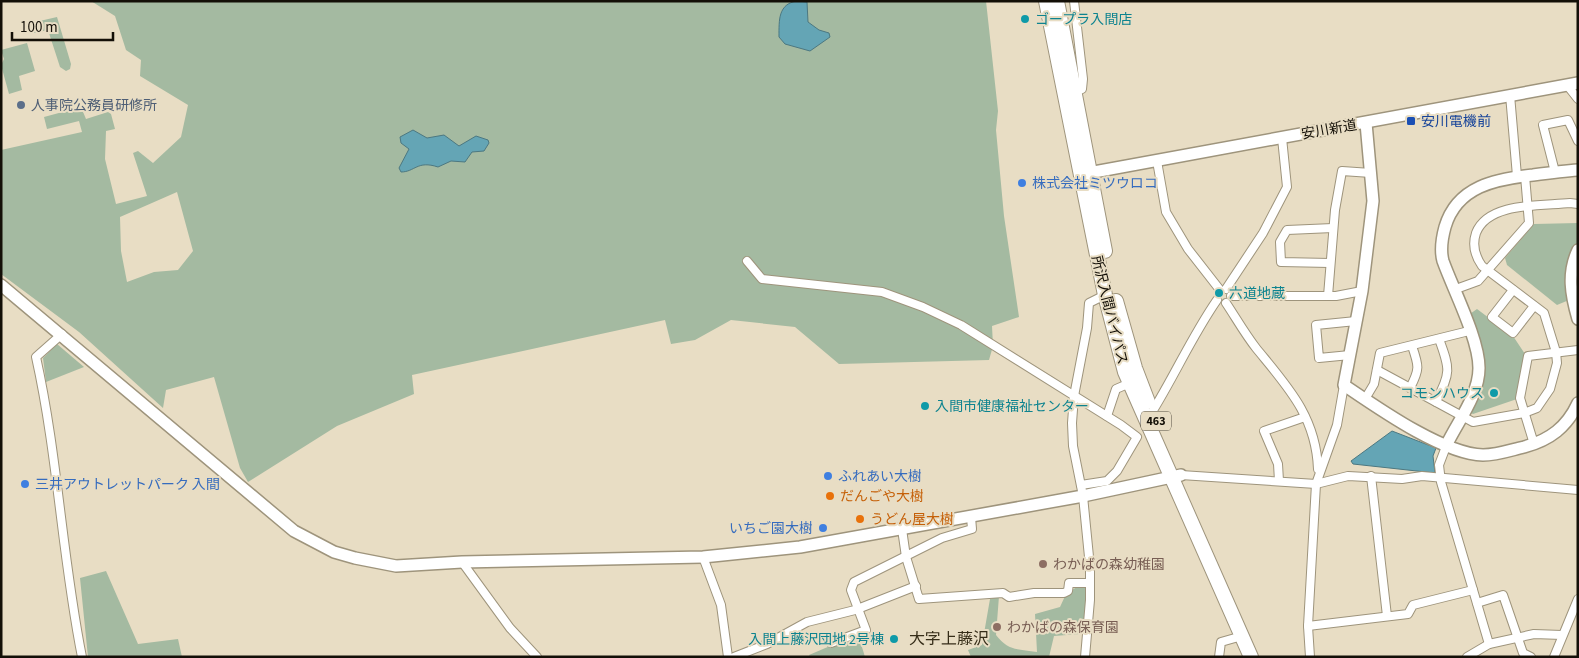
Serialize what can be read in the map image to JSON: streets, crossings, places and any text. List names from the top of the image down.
{
  "streets": {
    "highway": ["所沢入間バイパス", "463"],
    "street": ["安川新道"]
  },
  "crossings": [
    ["安川新道", "所沢入間バイパス"]
  ],
  "districts": ["大字上藤沢"],
  "places": {
    "other": [
      "ゴープラ入間店",
      "人事院公務員研修所",
      "株式会社ミツウロコ",
      "六道地蔵",
      "コモンハウス",
      "入間市健康福祉センター",
      "ふれあい大樹",
      "三井アウトレットパーク 入間",
      "だんごや大樹",
      "うどん屋大樹",
      "いちご園大樹",
      "わかばの森幼稚園",
      "わかばの森保育園",
      "入間上藤沢団地 2号棟"
    ],
    "transit": ["安川電機前"]
  },
  "scale_bar": "100 m"
}
